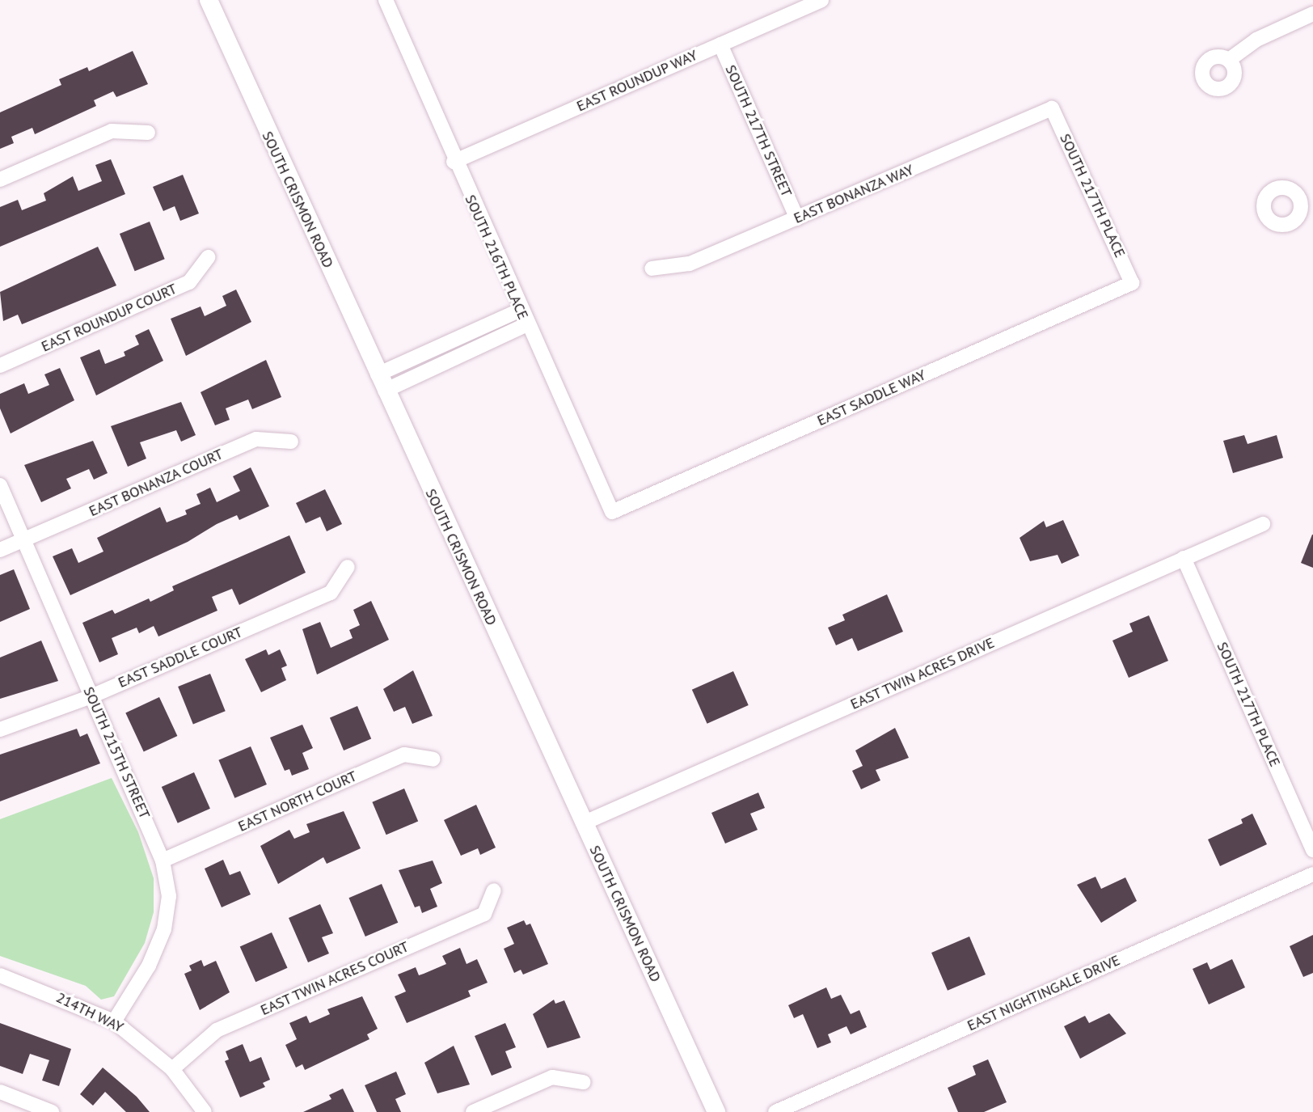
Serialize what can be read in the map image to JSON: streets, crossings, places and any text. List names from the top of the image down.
{
  "streets": {
    "street": [
      "EAST ROUNDUP WAY",
      "SOUTH 217TH STREET",
      "EAST BONANZA WAY",
      "SOUTH 217TH PLACE",
      "SOUTH CRISMON ROAD",
      "SOUTH 216TH PLACE",
      "EAST ROUNDUP COURT",
      "EAST SADDLE WAY",
      "EAST BONANZA COURT",
      "EAST SADDLE COURT",
      "EAST TWIN ACRES DRIVE",
      "SOUTH 215TH STREET",
      "EAST NORTH COURT",
      "EAST TWIN ACRES COURT",
      "EAST NIGHTINGALE DRIVE",
      "214TH WAY"
    ]
  },
  "crossings": [
    ["EAST ROUNDUP WAY", "SOUTH 217TH STREET"],
    ["EAST ROUNDUP WAY", "SOUTH 216TH PLACE"],
    ["SOUTH 217TH STREET", "EAST BONANZA WAY"],
    ["EAST BONANZA WAY", "SOUTH 217TH PLACE"],
    ["SOUTH 217TH PLACE", "EAST SADDLE WAY"],
    ["SOUTH 217TH PLACE", "EAST TWIN ACRES DRIVE"],
    ["SOUTH CRISMON ROAD", "EAST TWIN ACRES DRIVE"],
    ["SOUTH 216TH PLACE", "EAST SADDLE WAY"],
    ["EAST BONANZA COURT", "SOUTH 215TH STREET"],
    ["EAST SADDLE COURT", "SOUTH 215TH STREET"],
    ["SOUTH 215TH STREET", "EAST NORTH COURT"],
    ["SOUTH 215TH STREET", "214TH WAY"],
    ["EAST TWIN ACRES COURT", "214TH WAY"]
  ]
}
